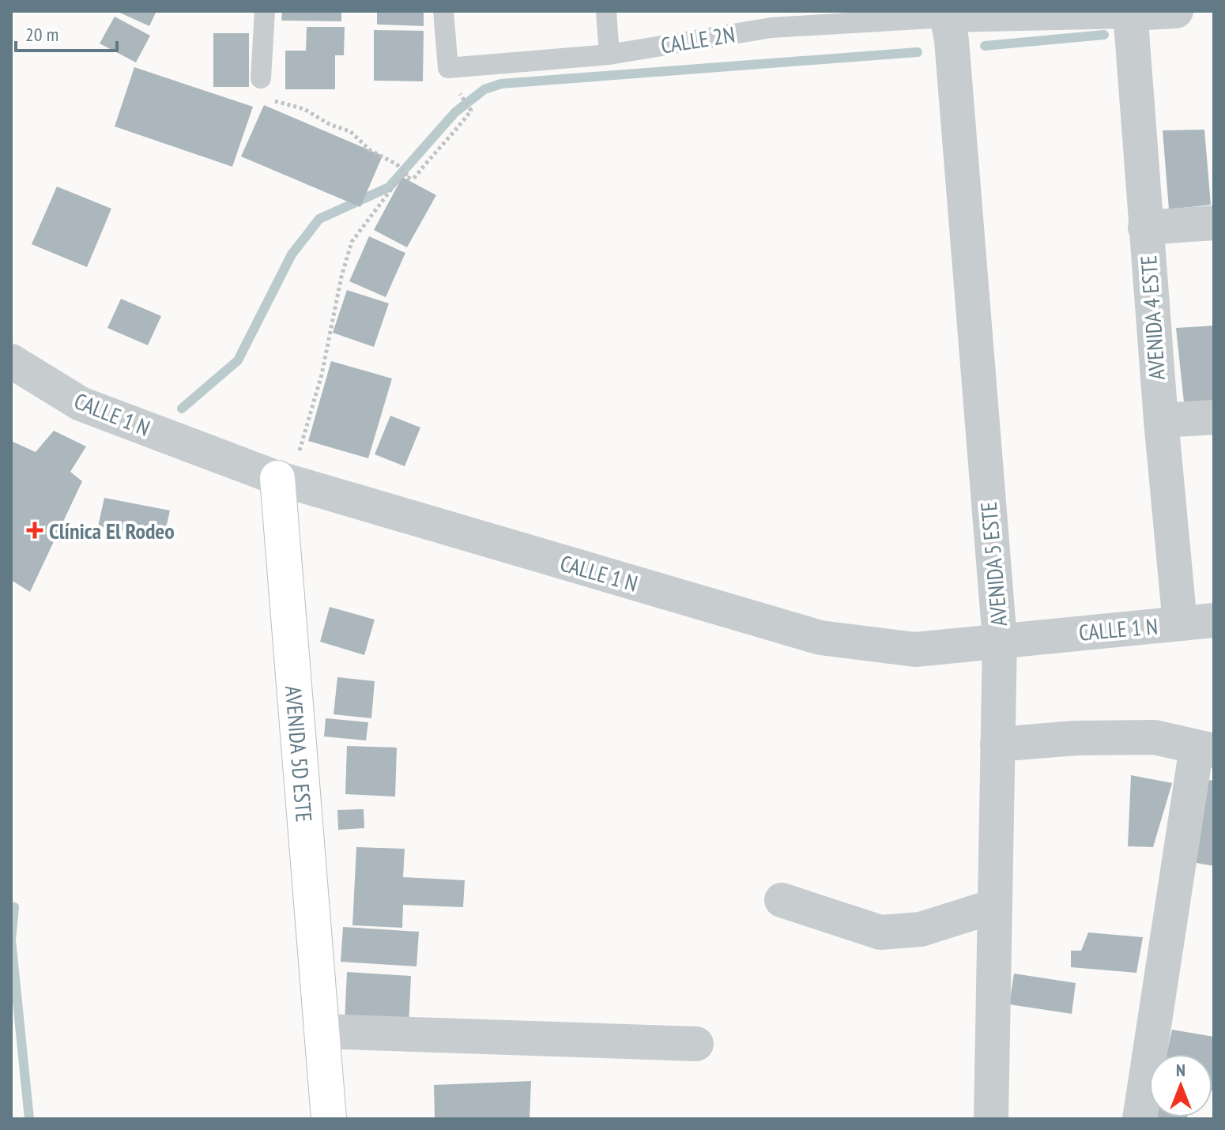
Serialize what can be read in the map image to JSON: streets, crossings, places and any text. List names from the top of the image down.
{
  "streets": {
    "main road": ["AVENIDA 5D ESTE"],
    "street": [
      "CALLE 2N",
      "AVENIDA 4 ESTE",
      "CALLE 1 N",
      "AVENIDA 5 ESTE"
    ]
  },
  "crossings": [
    ["CALLE 2N", "AVENIDA 4 ESTE"],
    ["CALLE 2N", "AVENIDA 5 ESTE"],
    ["AVENIDA 4 ESTE", "CALLE 1 N"],
    ["CALLE 1 N", "AVENIDA 5 ESTE"],
    ["CALLE 1 N", "AVENIDA 5D ESTE"]
  ],
  "places": {
    "health": ["Clínica El Rodeo"]
  },
  "scale_bar": "20 m",
  "north": "top"
}
